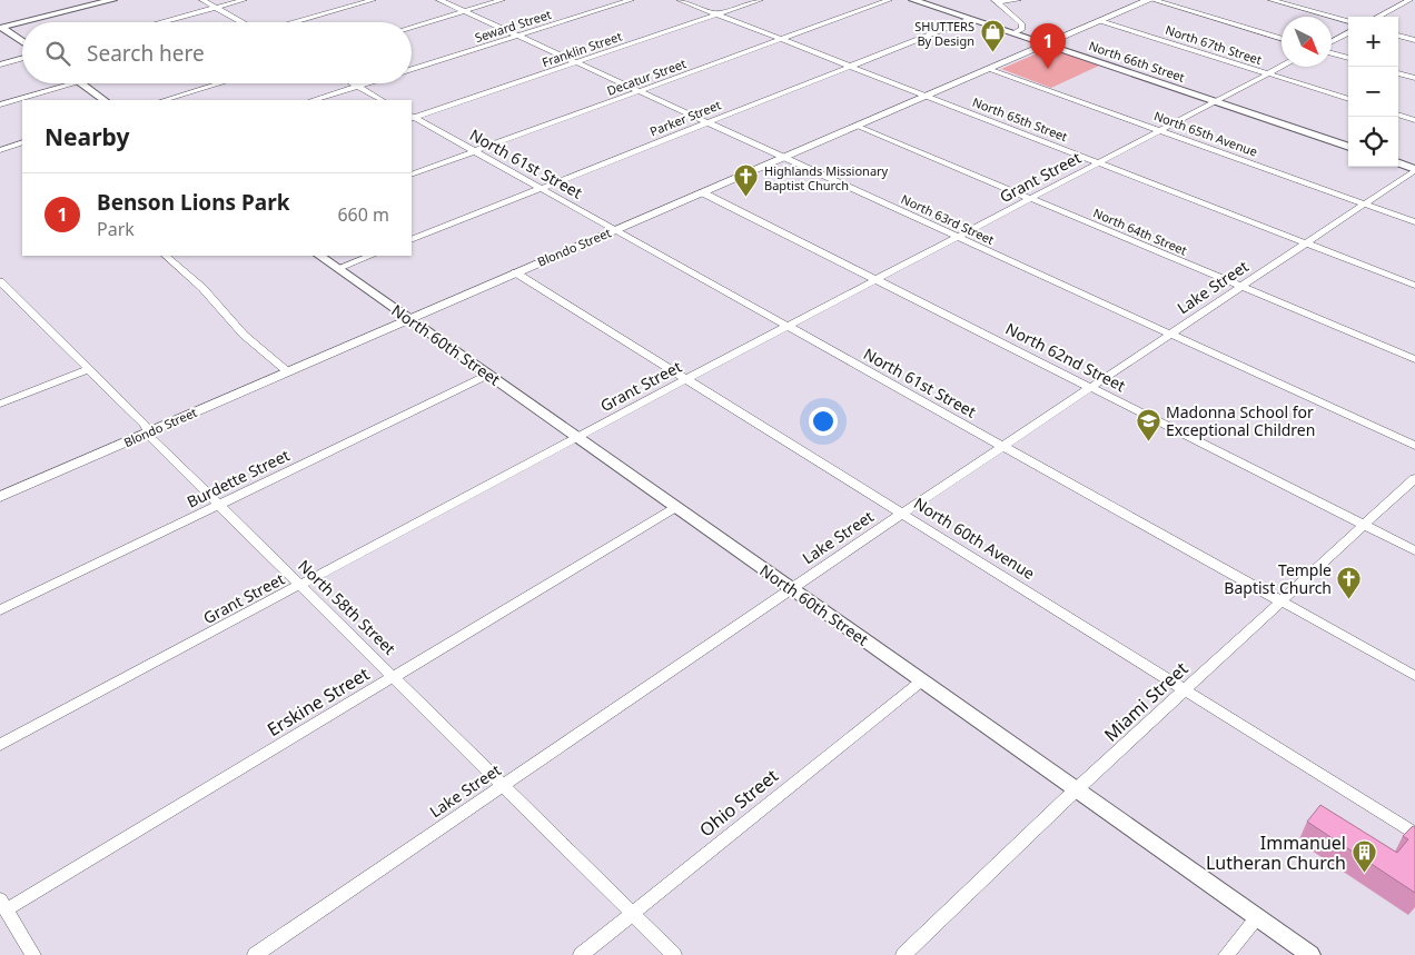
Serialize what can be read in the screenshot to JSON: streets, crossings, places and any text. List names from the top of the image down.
{
  "streets": {
    "main road": ["Blondo Street"],
    "street": [
      "Seward Street",
      "North 67th Street",
      "Franklin Street",
      "North 66th Street",
      "Decatur Street",
      "Parker Street",
      "North 65th Street",
      "North 65th Avenue",
      "North 61st Street",
      "Grant Street",
      "North 63rd Street",
      "North 64th Street",
      "Lake Street",
      "North 60th Street",
      "North 62nd Street",
      "Burdette Street",
      "North 60th Avenue",
      "North 58th Street",
      "Erskine Street",
      "Miami Street",
      "Ohio Street"
    ]
  },
  "crossings": [
    ["Seward Street", "North 63rd Street"],
    ["North 67th Street", "Grant Street"],
    ["North 67th Street", "Blondo Street"],
    ["Franklin Street", "North 65th Street"],
    ["Franklin Street", "North 61st Street"],
    ["Franklin Street", "North 63rd Street"],
    ["North 66th Street", "Parker Street"],
    ["North 66th Street", "Grant Street"],
    ["North 66th Street", "Blondo Street"],
    ["Decatur Street", "North 65th Street"],
    ["Decatur Street", "North 61st Street"],
    ["Decatur Street", "North 63rd Street"],
    ["Parker Street", "North 65th Street"],
    ["Parker Street", "North 61st Street"],
    ["Parker Street", "North 63rd Street"],
    ["North 65th Street", "Grant Street"],
    ["North 65th Street", "Blondo Street"],
    ["North 65th Street", "Lake Street"],
    ["North 65th Avenue", "Grant Street"],
    ["North 65th Avenue", "Blondo Street"],
    ["North 65th Avenue", "Lake Street"],
    ["North 61st Street", "Grant Street"],
    ["North 61st Street", "Blondo Street"],
    ["North 61st Street", "Lake Street"],
    ["North 61st Street", "Miami Street"],
    ["Grant Street", "North 63rd Street"],
    ["Grant Street", "North 64th Street"],
    ["Grant Street", "North 60th Street"],
    ["Grant Street", "North 62nd Street"],
    ["Grant Street", "North 60th Avenue"],
    ["Grant Street", "North 58th Street"],
    ["North 63rd Street", "Blondo Street"],
    ["North 63rd Street", "Lake Street"],
    ["North 64th Street", "Blondo Street"],
    ["North 64th Street", "Lake Street"],
    ["Blondo Street", "North 60th Street"],
    ["Blondo Street", "North 62nd Street"],
    ["Blondo Street", "North 60th Avenue"],
    ["Blondo Street", "North 58th Street"],
    ["Lake Street", "North 60th Street"],
    ["Lake Street", "North 62nd Street"],
    ["Lake Street", "North 60th Avenue"],
    ["Lake Street", "North 58th Street"],
    ["North 60th Street", "Burdette Street"],
    ["North 60th Street", "Erskine Street"],
    ["North 60th Street", "Miami Street"],
    ["North 60th Street", "Ohio Street"],
    ["North 62nd Street", "Miami Street"],
    ["Burdette Street", "North 58th Street"],
    ["North 60th Avenue", "Miami Street"],
    ["North 58th Street", "Erskine Street"],
    ["North 58th Street", "Ohio Street"]
  ],
  "places": {
    "shop": ["SHUTTERS By Design"],
    "church": ["Highlands Missionary Baptist Church", "Temple Baptist Church"],
    "school or university": ["Madonna School for Exceptional Children"],
    "building": ["Immanuel Lutheran Church"]
  },
  "north": "bottom right",
  "page": {
    "map_buttons": ["+", "−"],
    "search": "Search here",
    "pins": "1",
    "heading": "Nearby",
    "list": [
      {
        "mark": "1",
        "name": "Benson Lions Park",
        "note": "Park",
        "value": "660 m"
      }
    ]
  }
}
